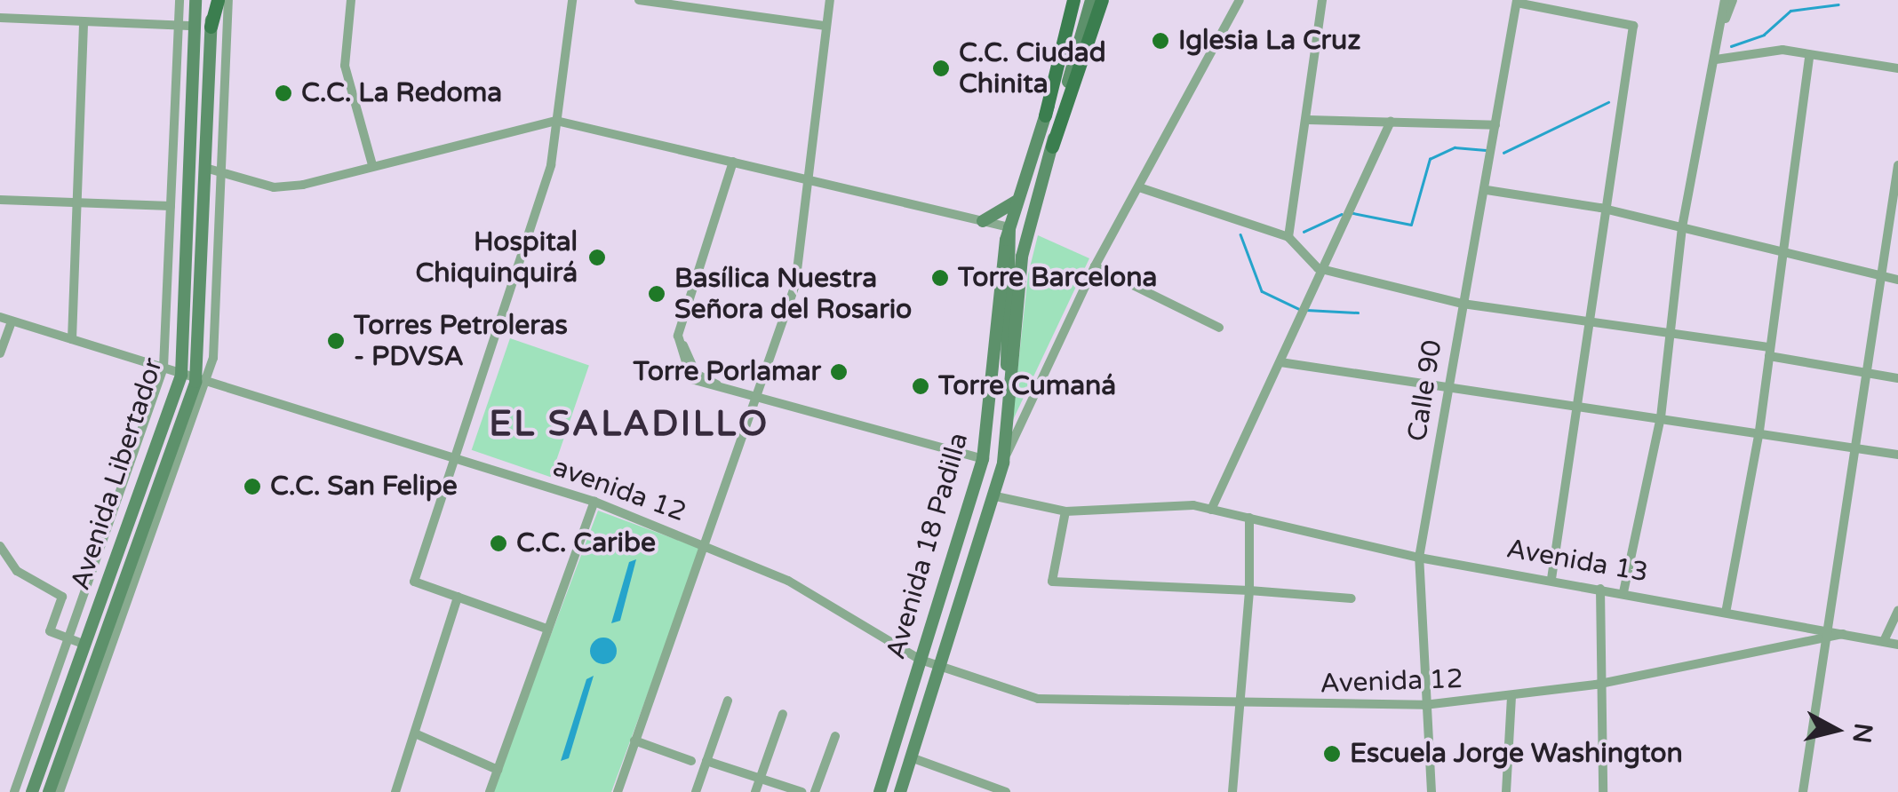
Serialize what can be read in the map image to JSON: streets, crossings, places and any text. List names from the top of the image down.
{
  "streets": {
    "street": [
      "Calle 90",
      "Avenida Libertador",
      "avenida 12",
      "Avenida 18 Padilla",
      "Avenida 13",
      "Avenida 12"
    ]
  },
  "crossings": [
    ["Calle 90", "Avenida 13"],
    ["Calle 90", "Avenida 12"],
    ["Avenida Libertador", "avenida 12"],
    ["avenida 12", "Avenida 18 Padilla"],
    ["avenida 12", "Avenida 12"],
    ["Avenida 18 Padilla", "Avenida 12"],
    ["Avenida 13", "Avenida 12"]
  ],
  "districts": ["EL SALADILLO"],
  "places": [
    "Iglesia La Cruz",
    "C.C. Ciudad Chinita",
    "C.C. La Redoma",
    "Hospital Chiquinquirá",
    "Torre Barcelona",
    "Basílica Nuestra Señora del Rosario",
    "Torres Petroleras - PDVSA",
    "Torre Porlamar",
    "Torre Cumaná",
    "C.C. San Felipe",
    "C.C. Caribe",
    "Escuela Jorge Washington"
  ],
  "north": "right"
}
